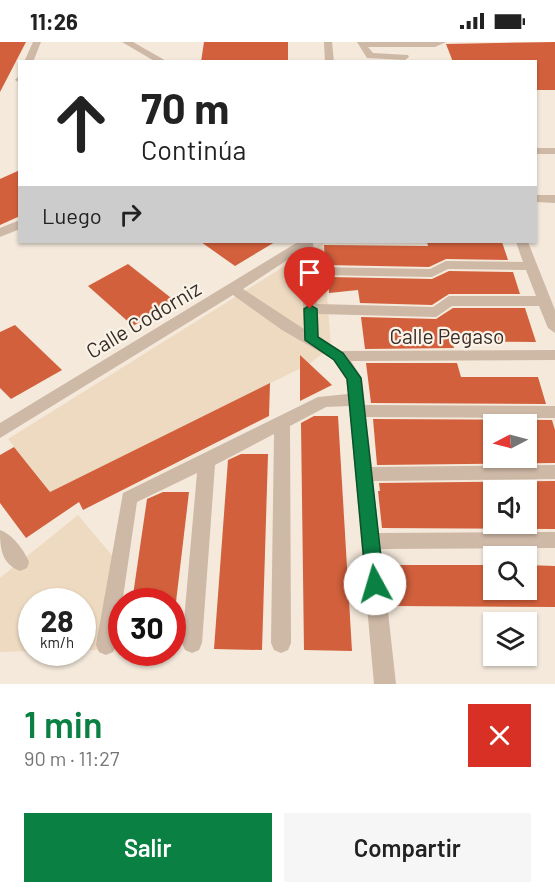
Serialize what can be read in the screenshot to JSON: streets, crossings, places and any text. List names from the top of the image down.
{
  "streets": {
    "street": ["Calle Codorniz", "Calle Pegaso"]
  },
  "north": "left",
  "page": {
    "status": "11:26",
    "turn": ["70 m", "Continúa"],
    "then": "Luego",
    "speed": "28 km/h",
    "limit": "30",
    "heading": ["1 min", "90 m · 11:27"],
    "buttons": ["Salir", "Compartir"]
  }
}
